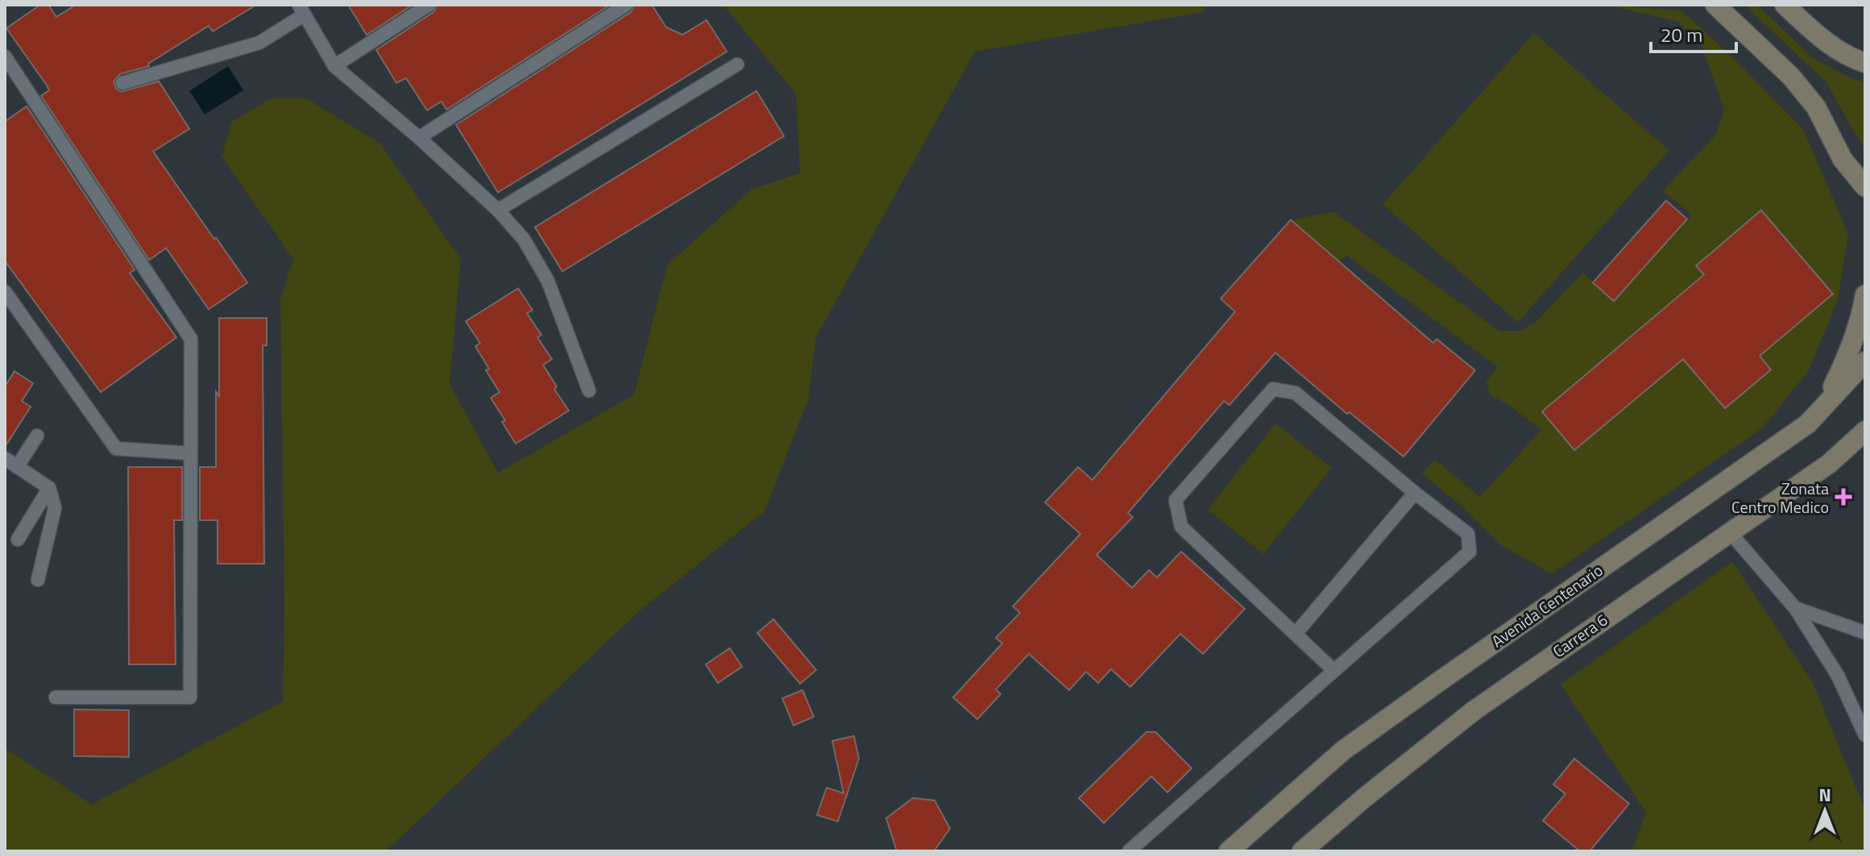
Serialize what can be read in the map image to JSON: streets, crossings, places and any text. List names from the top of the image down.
{
  "streets": {
    "main road": ["Avenida Centenario", "Carrera 6"]
  },
  "places": {
    "health": ["Zonata Centro Medico"]
  },
  "scale_bar": "20 m",
  "north": "top"
}
